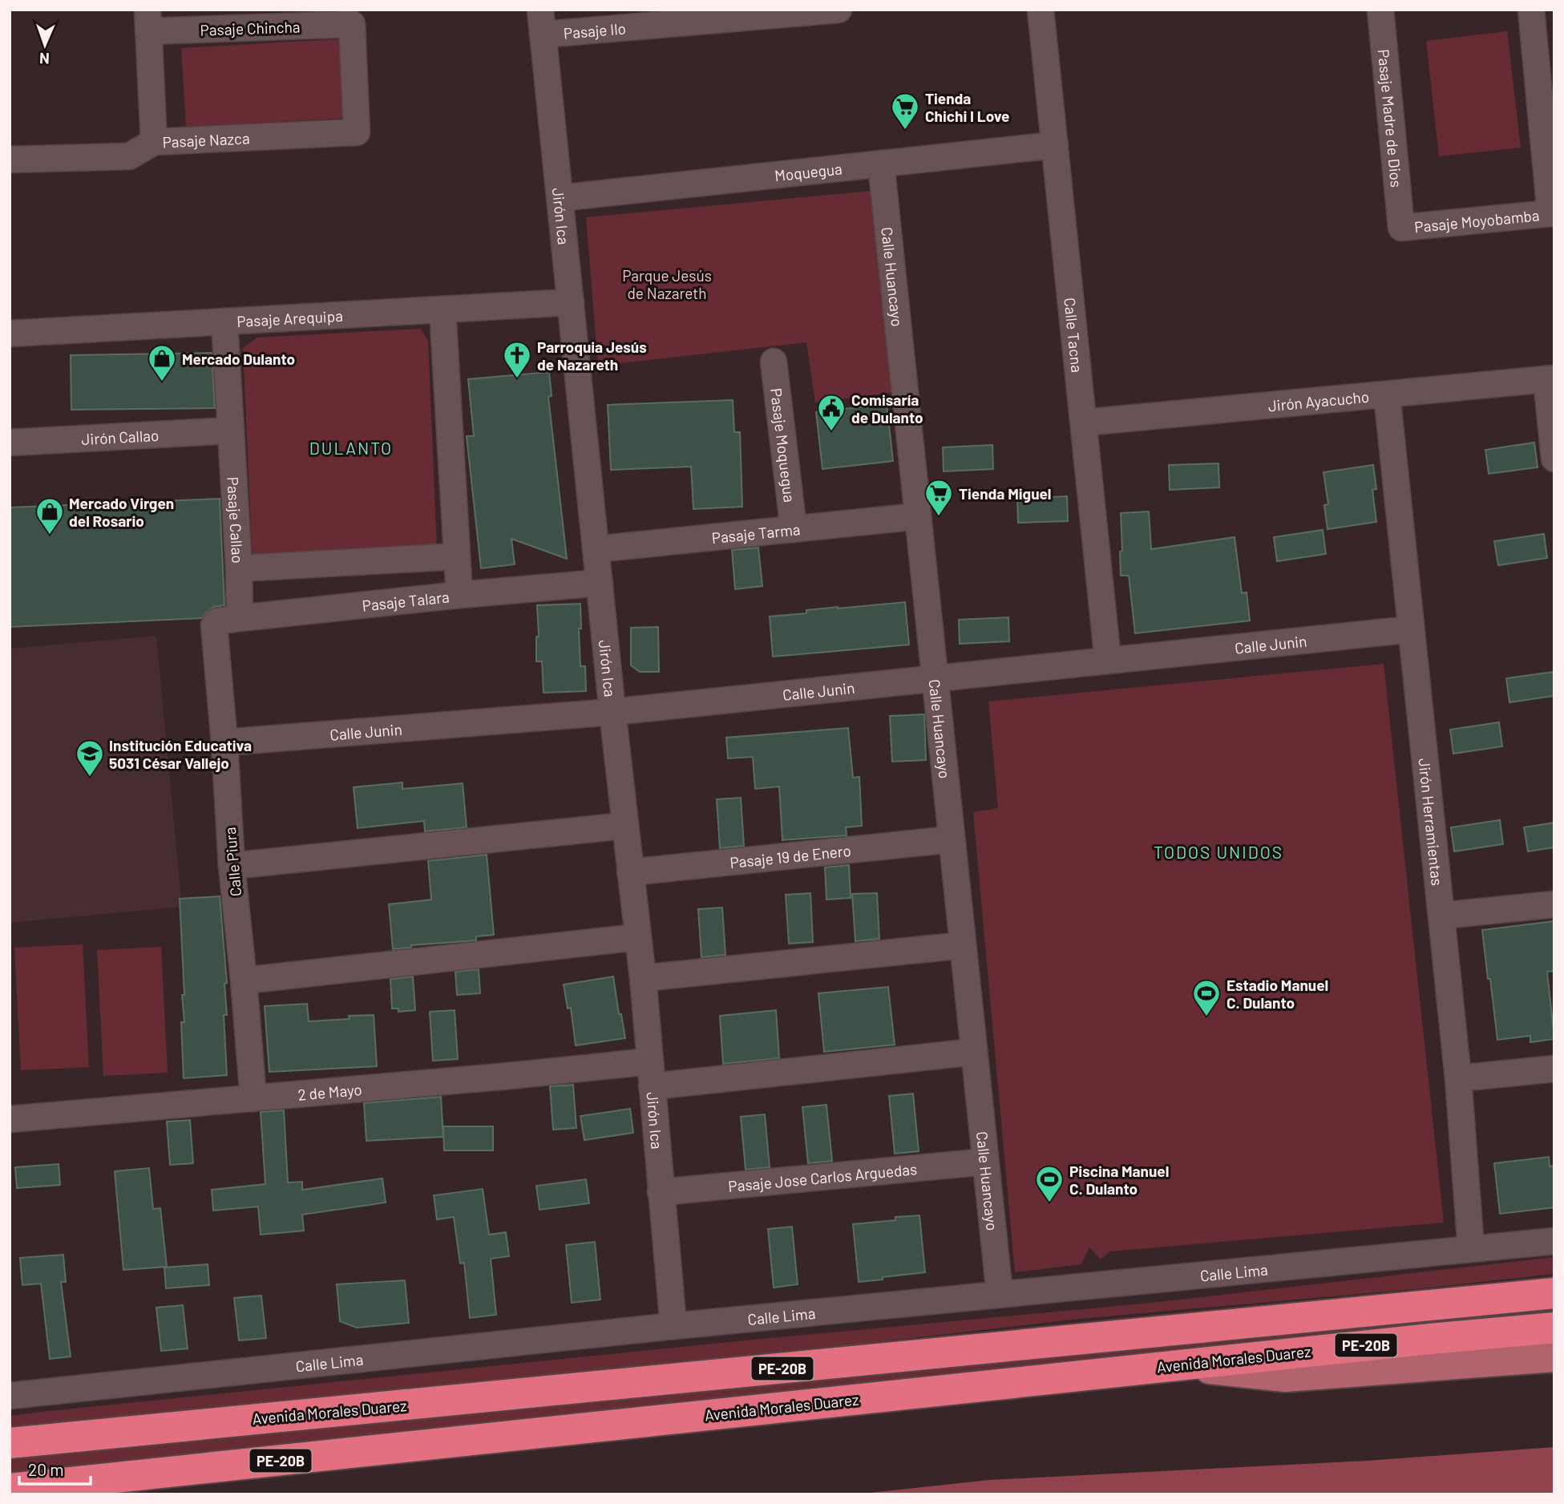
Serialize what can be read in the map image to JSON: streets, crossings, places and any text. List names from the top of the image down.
{
  "streets": {
    "highway": ["PE-20B", "Avenida Morales Duarez"],
    "street": [
      "Pasaje Chincha",
      "Pasaje Ilo",
      "Pasaje Madre de Dios",
      "Pasaje Nazca",
      "Moquegua",
      "Jirón Ica",
      "Pasaje Moyobamba",
      "Calle Huancayo",
      "Pasaje Arequipa",
      "Calle Tacna",
      "Jirón Ayacucho",
      "Jirón Callao",
      "Pasaje Moquegua",
      "Pasaje Callao",
      "Pasaje Tarma",
      "Pasaje Talara",
      "Calle Junin",
      "Jirón Herramientas",
      "Pasaje 19 de Enero",
      "Calle Piura",
      "2 de Mayo",
      "Pasaje Jose Carlos Arguedas",
      "Calle Lima"
    ]
  },
  "crossings": [
    ["Pasaje Chincha", "Pasaje Nazca"],
    ["Pasaje Ilo", "Jirón Ica"],
    ["Pasaje Madre de Dios", "Pasaje Moyobamba"],
    ["Moquegua", "Jirón Ica"],
    ["Moquegua", "Calle Huancayo"],
    ["Moquegua", "Calle Tacna"],
    ["Jirón Ica", "Pasaje Arequipa"],
    ["Jirón Ica", "Pasaje Tarma"],
    ["Jirón Ica", "Pasaje Talara"],
    ["Jirón Ica", "Calle Junin"],
    ["Jirón Ica", "Pasaje 19 de Enero"],
    ["Jirón Ica", "2 de Mayo"],
    ["Jirón Ica", "Pasaje Jose Carlos Arguedas"],
    ["Jirón Ica", "Calle Lima"],
    ["Calle Huancayo", "Pasaje Tarma"],
    ["Calle Huancayo", "Calle Junin"],
    ["Calle Huancayo", "Pasaje 19 de Enero"],
    ["Calle Huancayo", "Pasaje Jose Carlos Arguedas"],
    ["Calle Huancayo", "Calle Lima"],
    ["Pasaje Arequipa", "Pasaje Callao"],
    ["Calle Tacna", "Jirón Ayacucho"],
    ["Calle Tacna", "Calle Junin"],
    ["Jirón Ayacucho", "Jirón Herramientas"],
    ["Jirón Callao", "Pasaje Callao"],
    ["Pasaje Moquegua", "Pasaje Tarma"],
    ["Pasaje Talara", "Calle Piura"],
    ["Calle Junin", "Jirón Herramientas"],
    ["Calle Junin", "Calle Piura"],
    ["Jirón Herramientas", "Calle Lima"],
    ["Calle Piura", "2 de Mayo"]
  ],
  "districts": ["DULANTO", "TODOS UNIDOS"],
  "parks": ["Parque Jesús de Nazareth"],
  "places": {
    "supermarket": ["Tienda Chichi I Love", "Tienda Miguel"],
    "church": ["Parroquia Jesús de Nazareth"],
    "shop": ["Mercado Dulanto", "Mercado Virgen del Rosario"],
    "public building": ["Comisaría de Dulanto"],
    "school or university": ["Institución Educativa 5031 César Vallejo"],
    "sports": ["Estadio Manuel C. Dulanto", "Piscina Manuel C. Dulanto"]
  },
  "scale_bar": "20 m",
  "north": "bottom"
}
